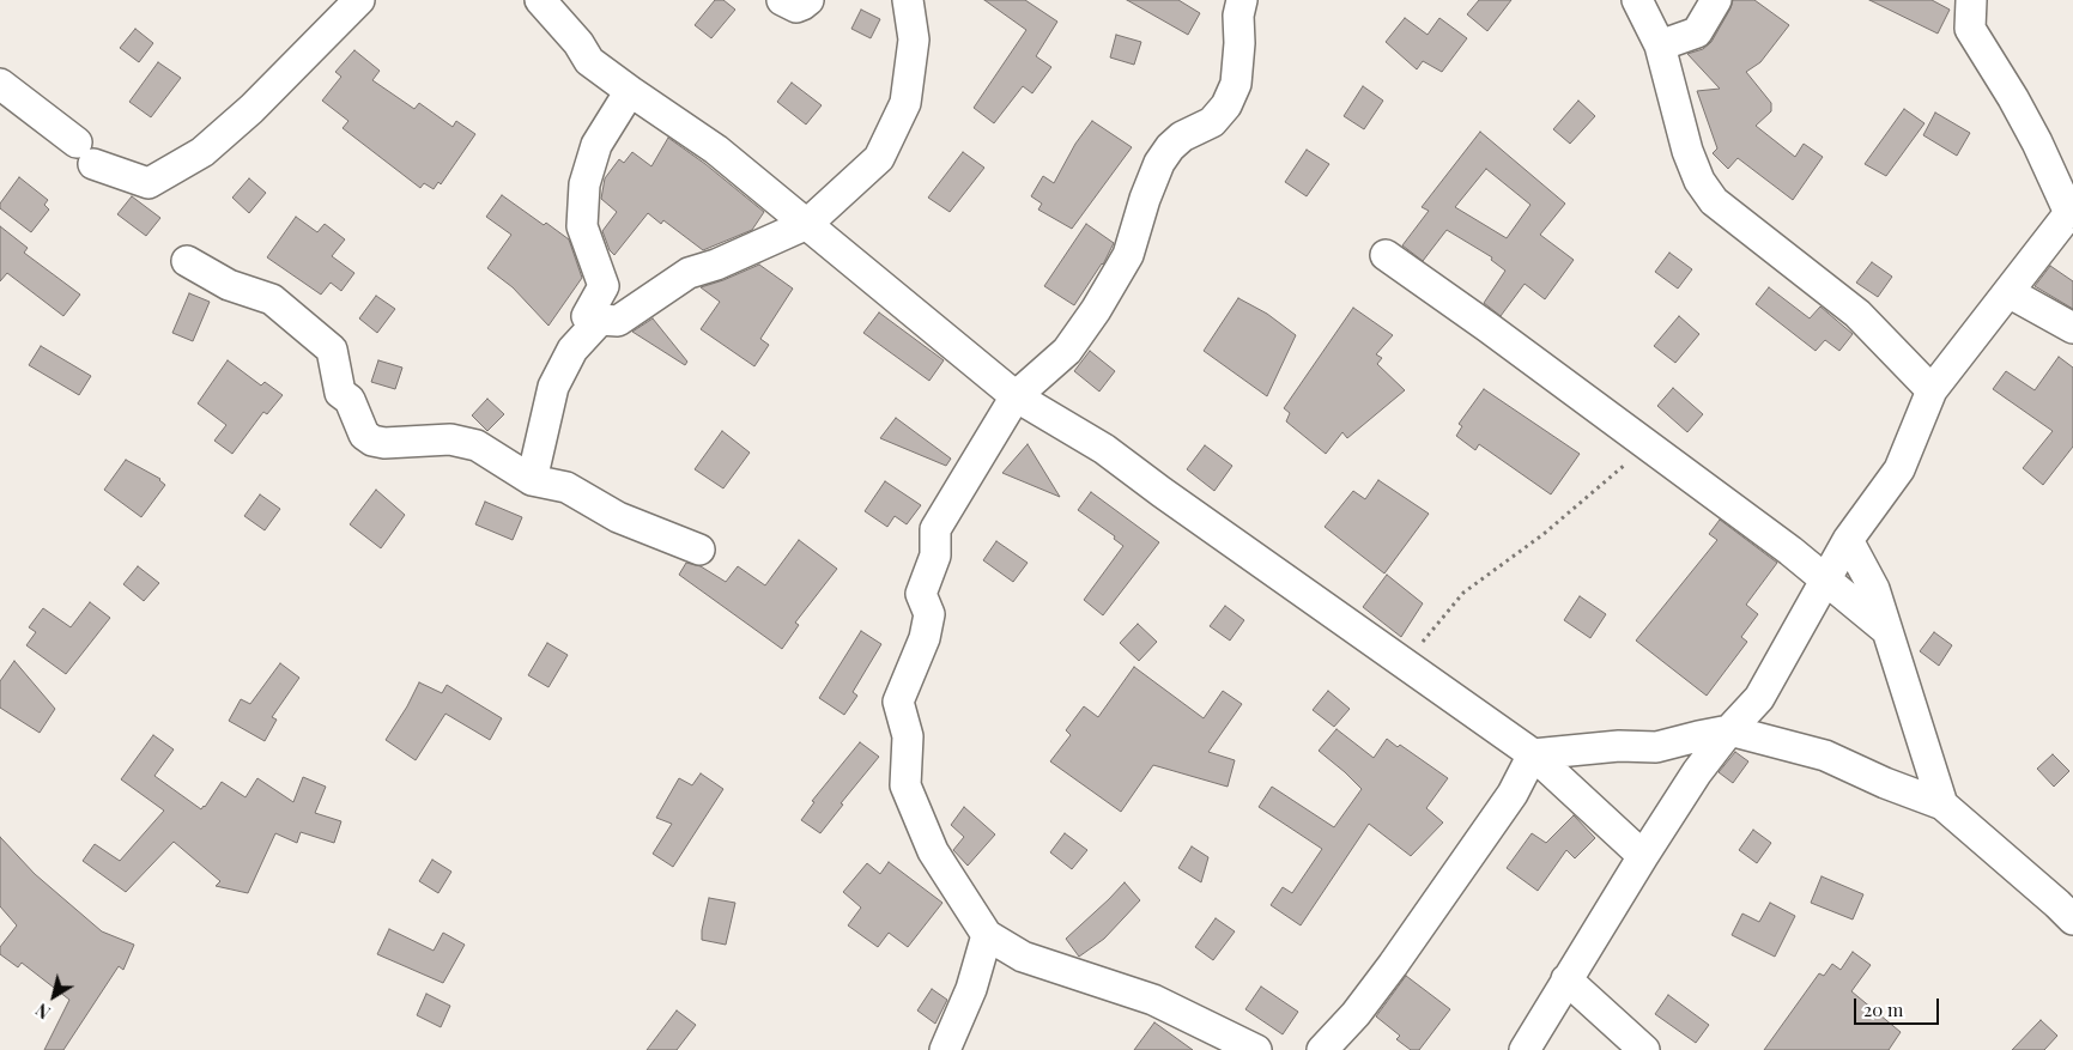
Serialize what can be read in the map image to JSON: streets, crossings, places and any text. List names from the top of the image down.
{
  "scale_bar": "20 m",
  "north": "bottom left"
}
